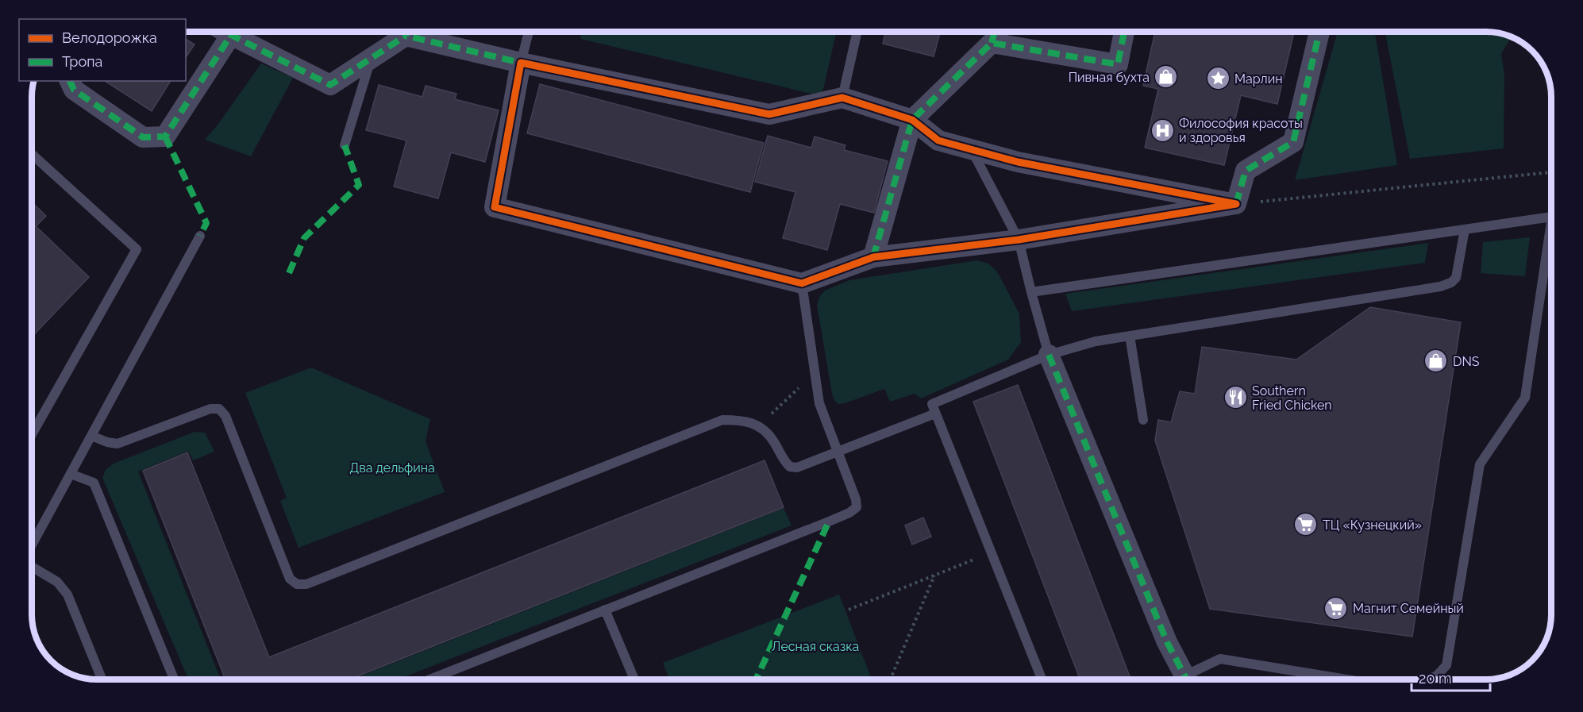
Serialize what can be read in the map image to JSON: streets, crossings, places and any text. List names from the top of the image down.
{
  "parks": ["Два дельфина", "Лесная сказка"],
  "places": {
    "shop": ["Пивная бухта", "DNS"],
    "place": ["Марлин"],
    "hospital": ["Философия красоты и здоровья"],
    "restaurant": ["Southern Fried Chicken"],
    "supermarket": ["ТЦ «Кузнецкий»", "Магнит Семейный"]
  },
  "legend": ["Велодорожка", "Тропа"],
  "scale_bar": "20 m"
}
